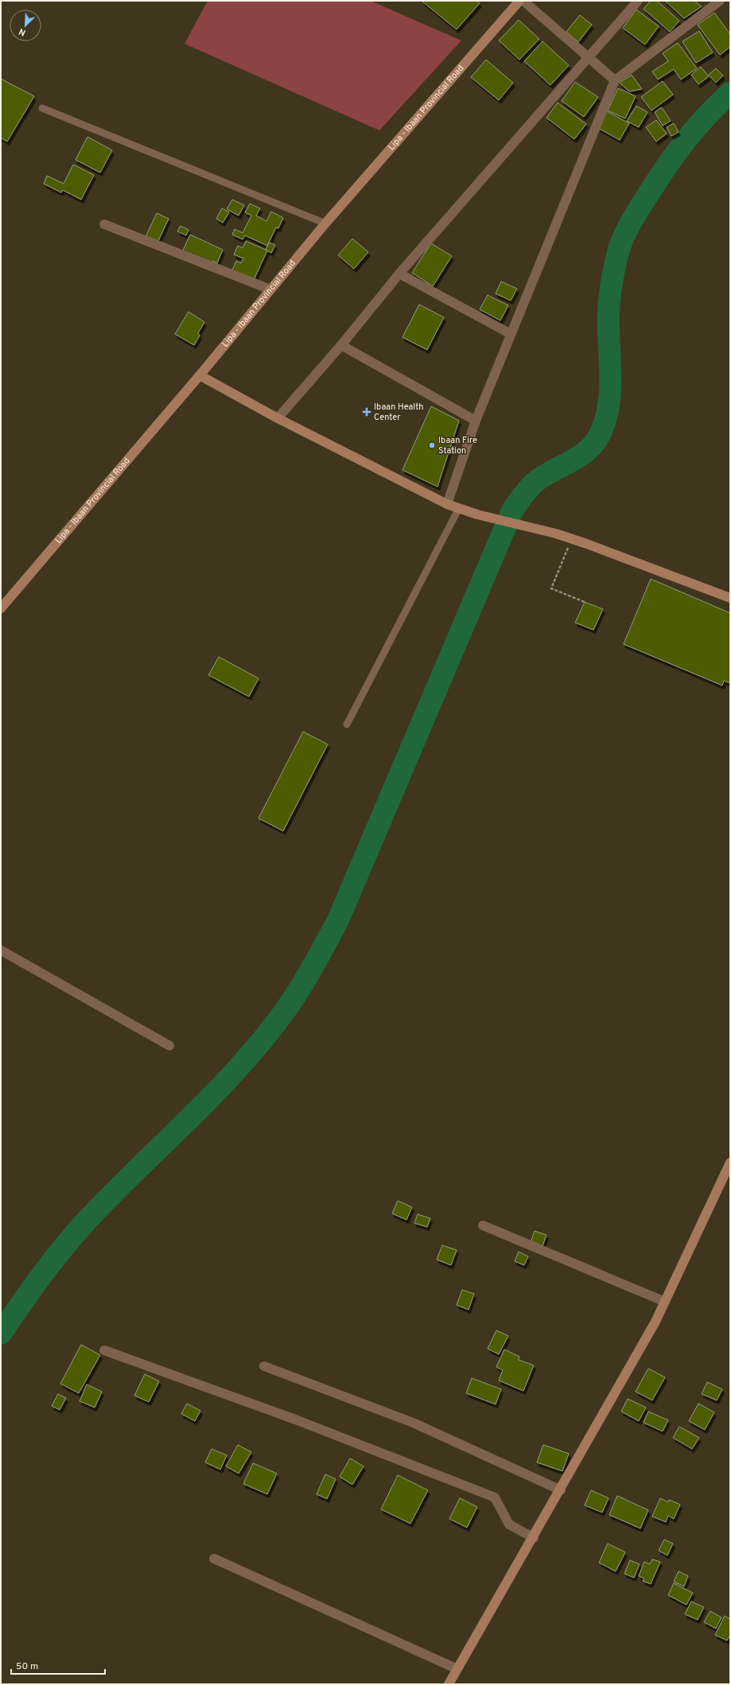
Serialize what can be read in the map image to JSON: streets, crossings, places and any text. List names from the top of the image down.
{
  "streets": {
    "main road": ["Lipa - Ibaan Provincial Road"]
  },
  "places": {
    "health": ["Ibaan Health Center"],
    "other": ["Ibaan Fire Station"]
  },
  "scale_bar": "50 m",
  "north": "bottom left"
}
